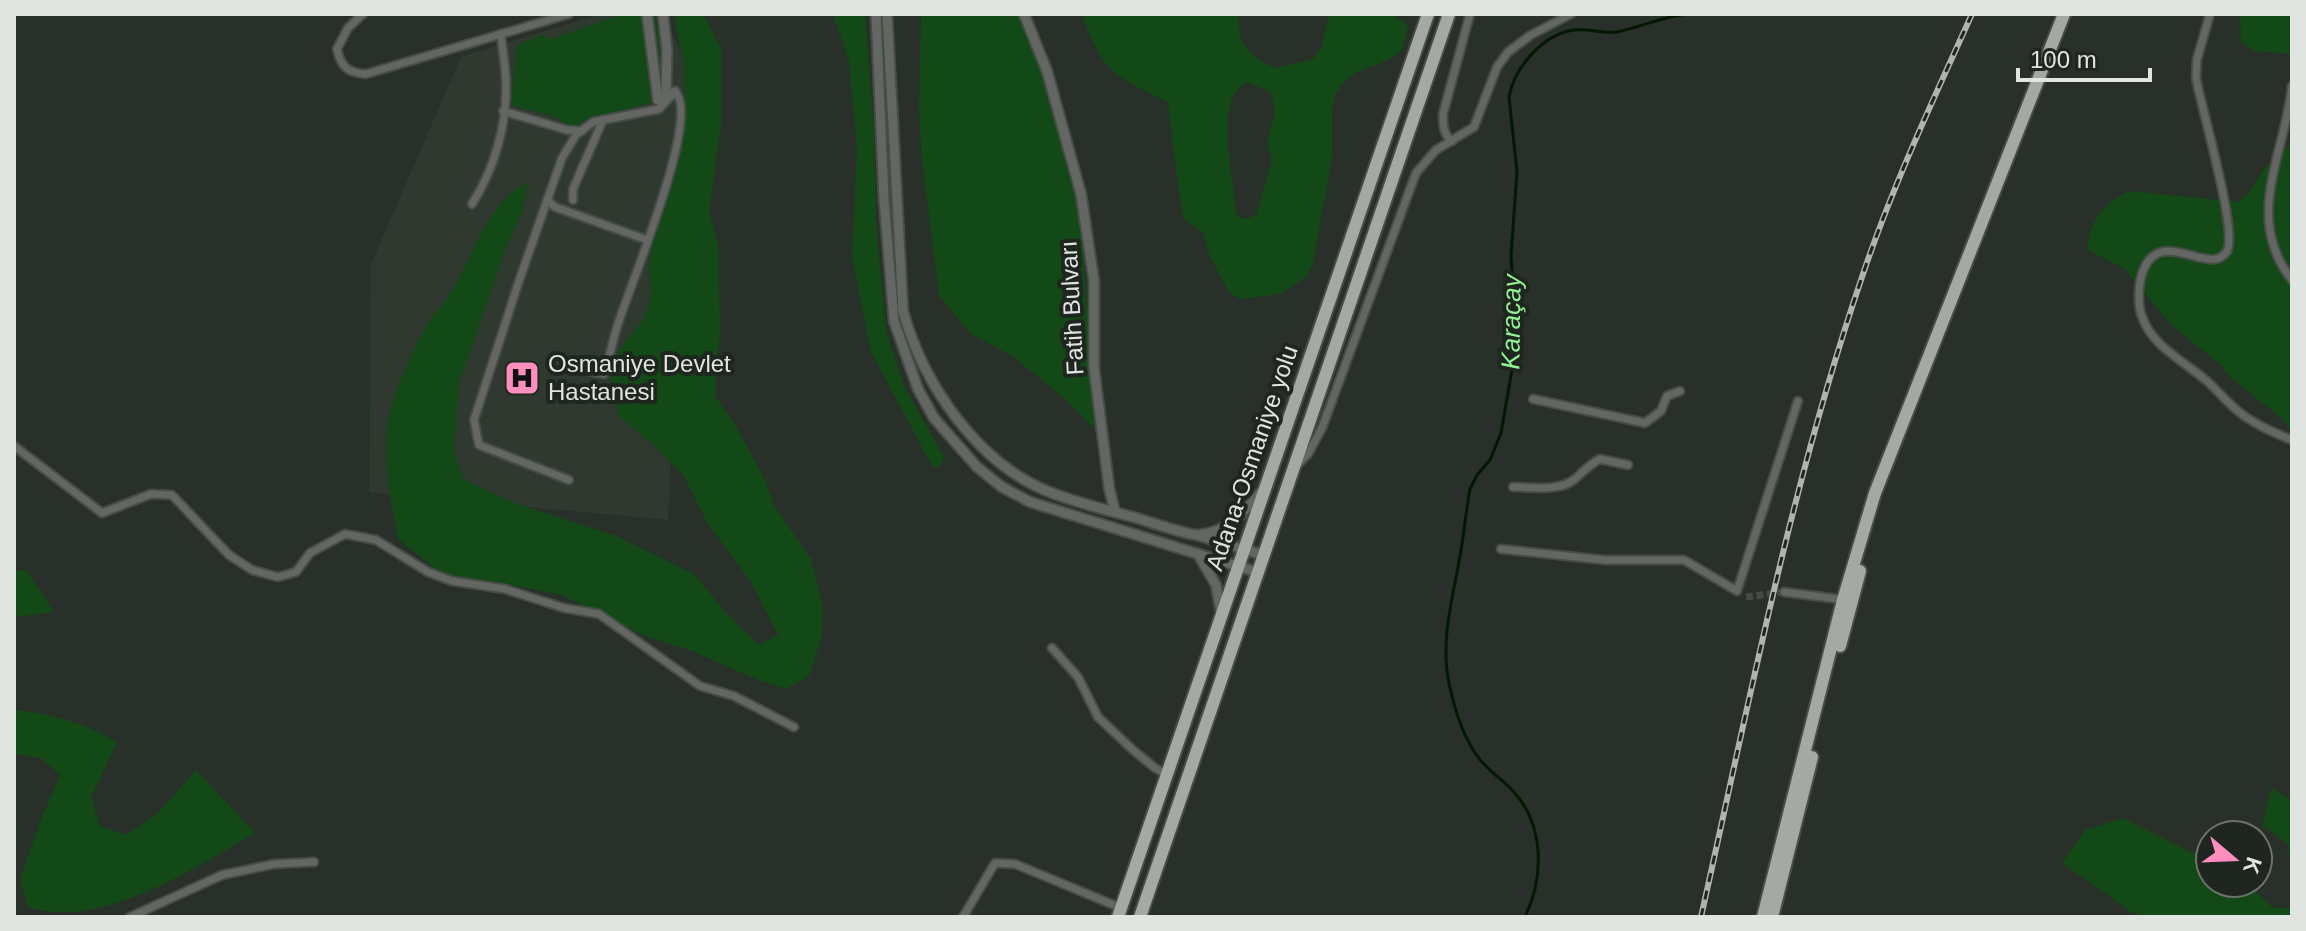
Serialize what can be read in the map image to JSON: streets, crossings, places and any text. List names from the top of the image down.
{
  "streets": {
    "highway": ["Adana-Osmaniye yolu"],
    "street": ["Fatih Bulvarı"]
  },
  "water": ["Karaçay"],
  "places": {
    "hospital": ["Osmaniye Devlet Hastanesi"]
  },
  "scale_bar": "100 m",
  "north": "right"
}
